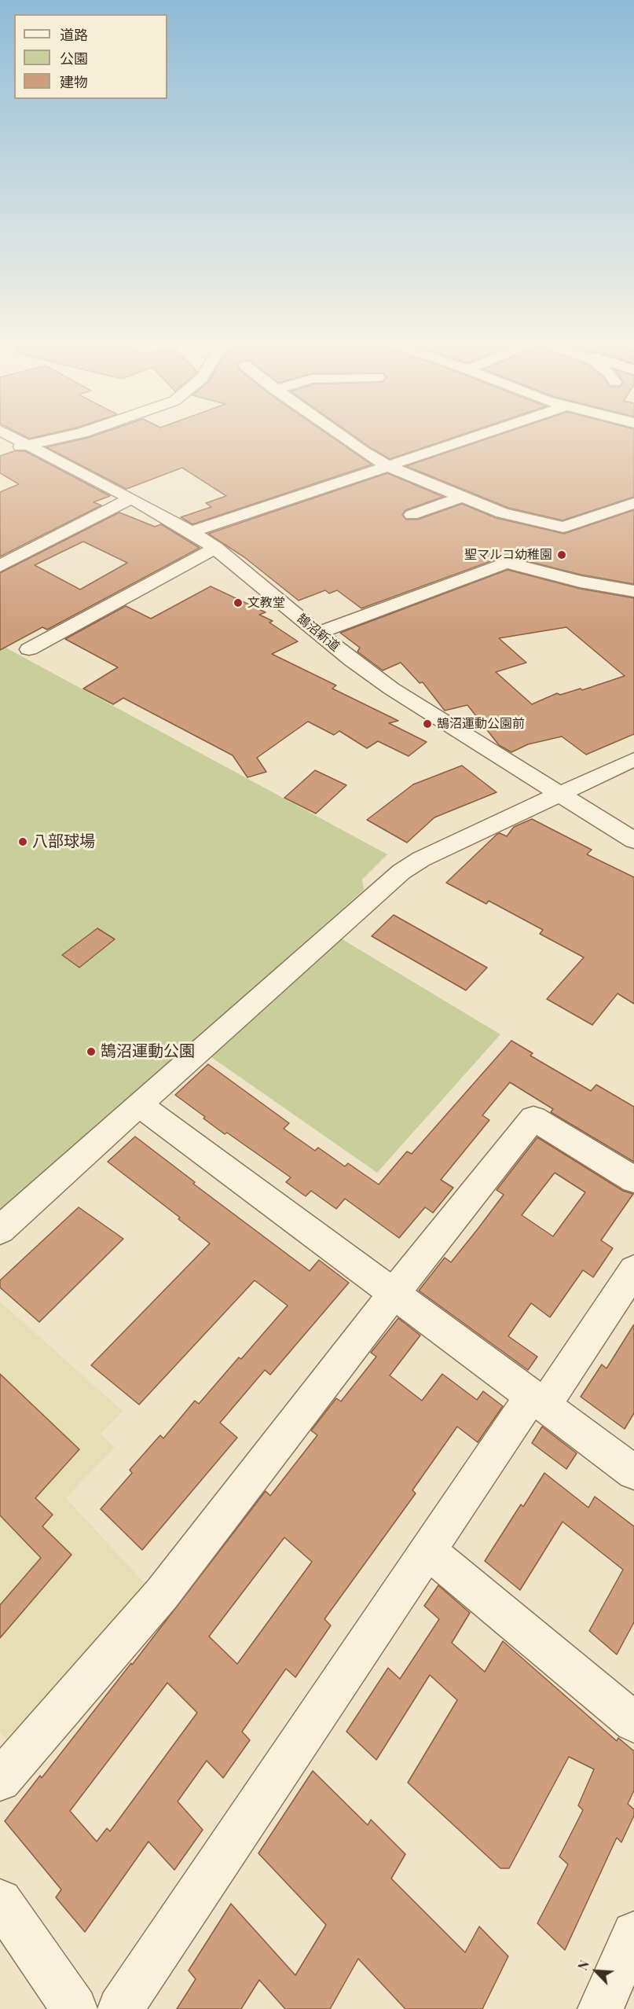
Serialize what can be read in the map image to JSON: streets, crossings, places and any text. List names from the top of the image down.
{
  "streets": {
    "street": ["鵠沼新道"]
  },
  "places": [
    "聖マルコ幼稚園",
    "文教堂",
    "鵠沼運動公園前",
    "八部球場",
    "鵠沼運動公園"
  ],
  "legend": ["道路", "公園", "建物"],
  "north": "top left"
}
